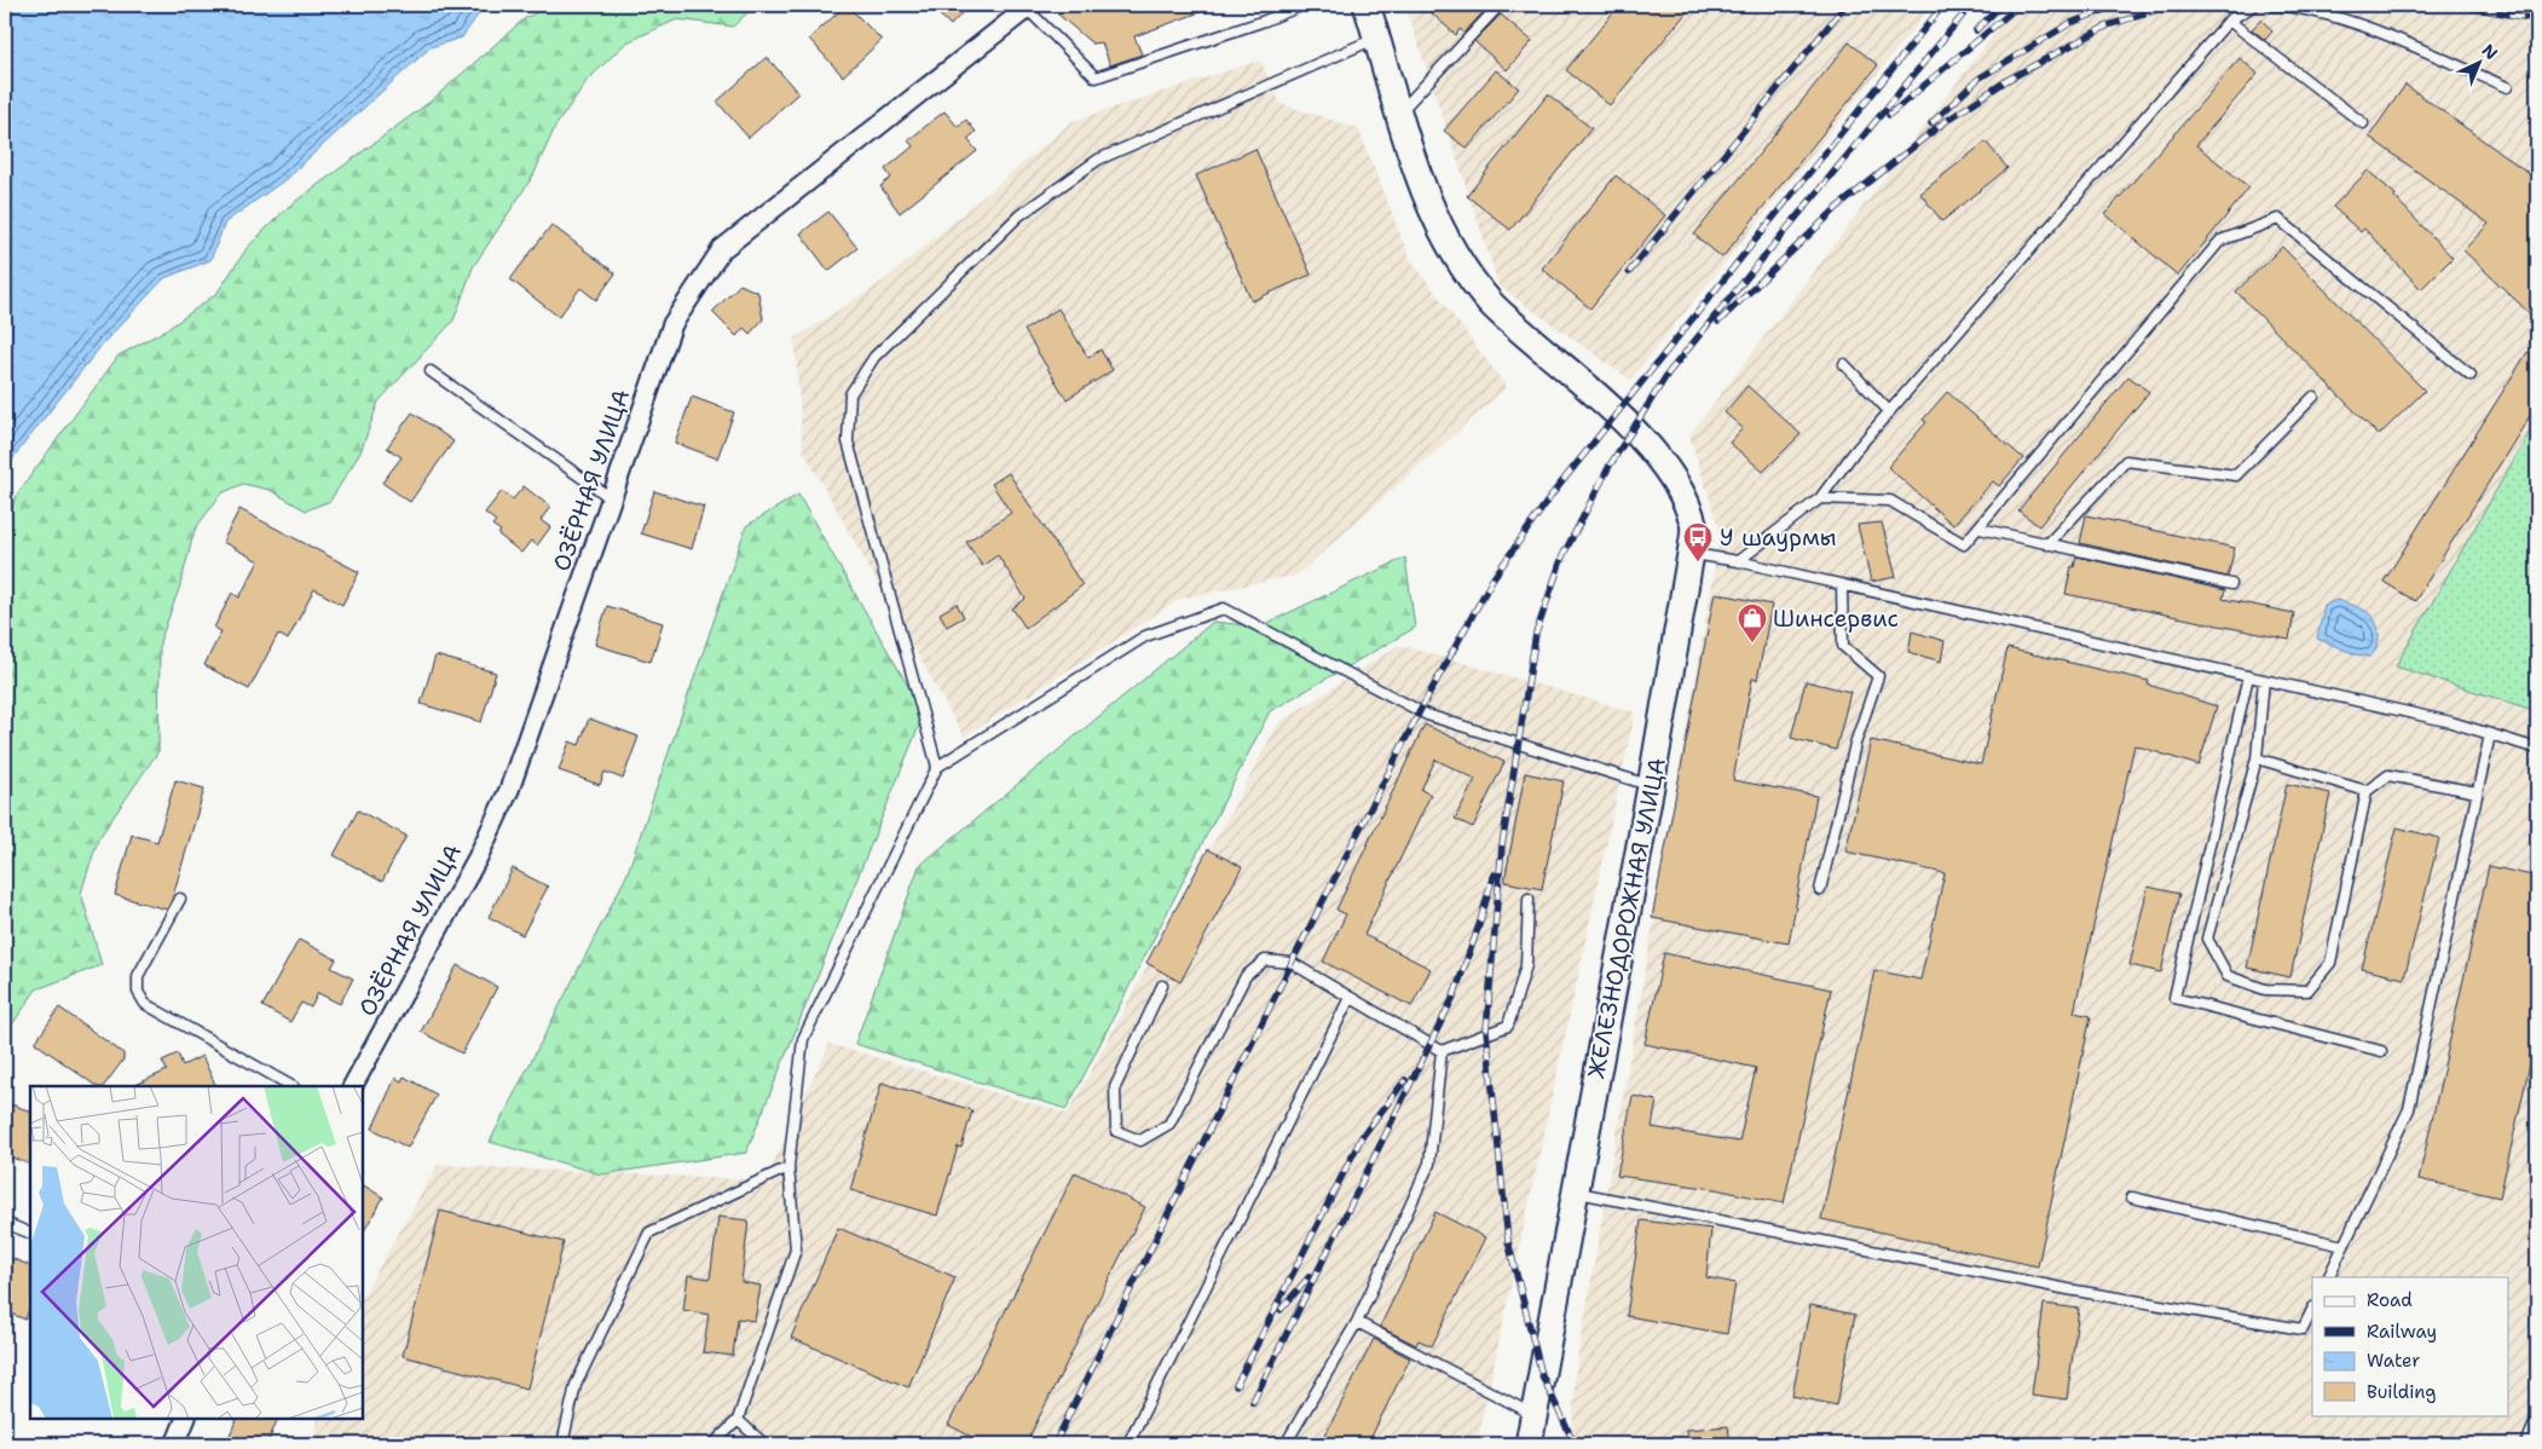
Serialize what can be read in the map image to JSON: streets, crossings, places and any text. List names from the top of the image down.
{
  "streets": {
    "street": ["ОЗЁРНАЯ УЛИЦА", "ЖЕЛЕЗНОДОРОЖНАЯ УЛИЦА"]
  },
  "places": {
    "bus stop": ["У шаурмы"],
    "shop": ["Шинсервис"]
  },
  "legend": [
    "Road",
    "Railway",
    "Water",
    "Building"
  ],
  "north": "top right"
}
